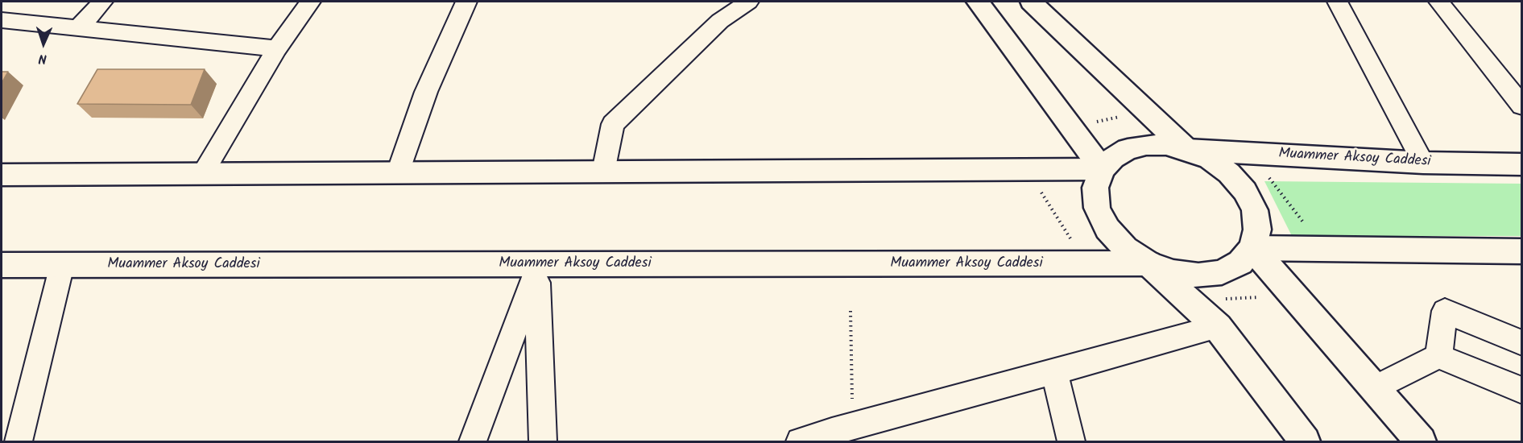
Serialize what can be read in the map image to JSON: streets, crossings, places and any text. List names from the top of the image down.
{
  "streets": {
    "main road": ["Muammer Aksoy Caddesi"]
  },
  "north": "bottom"
}
